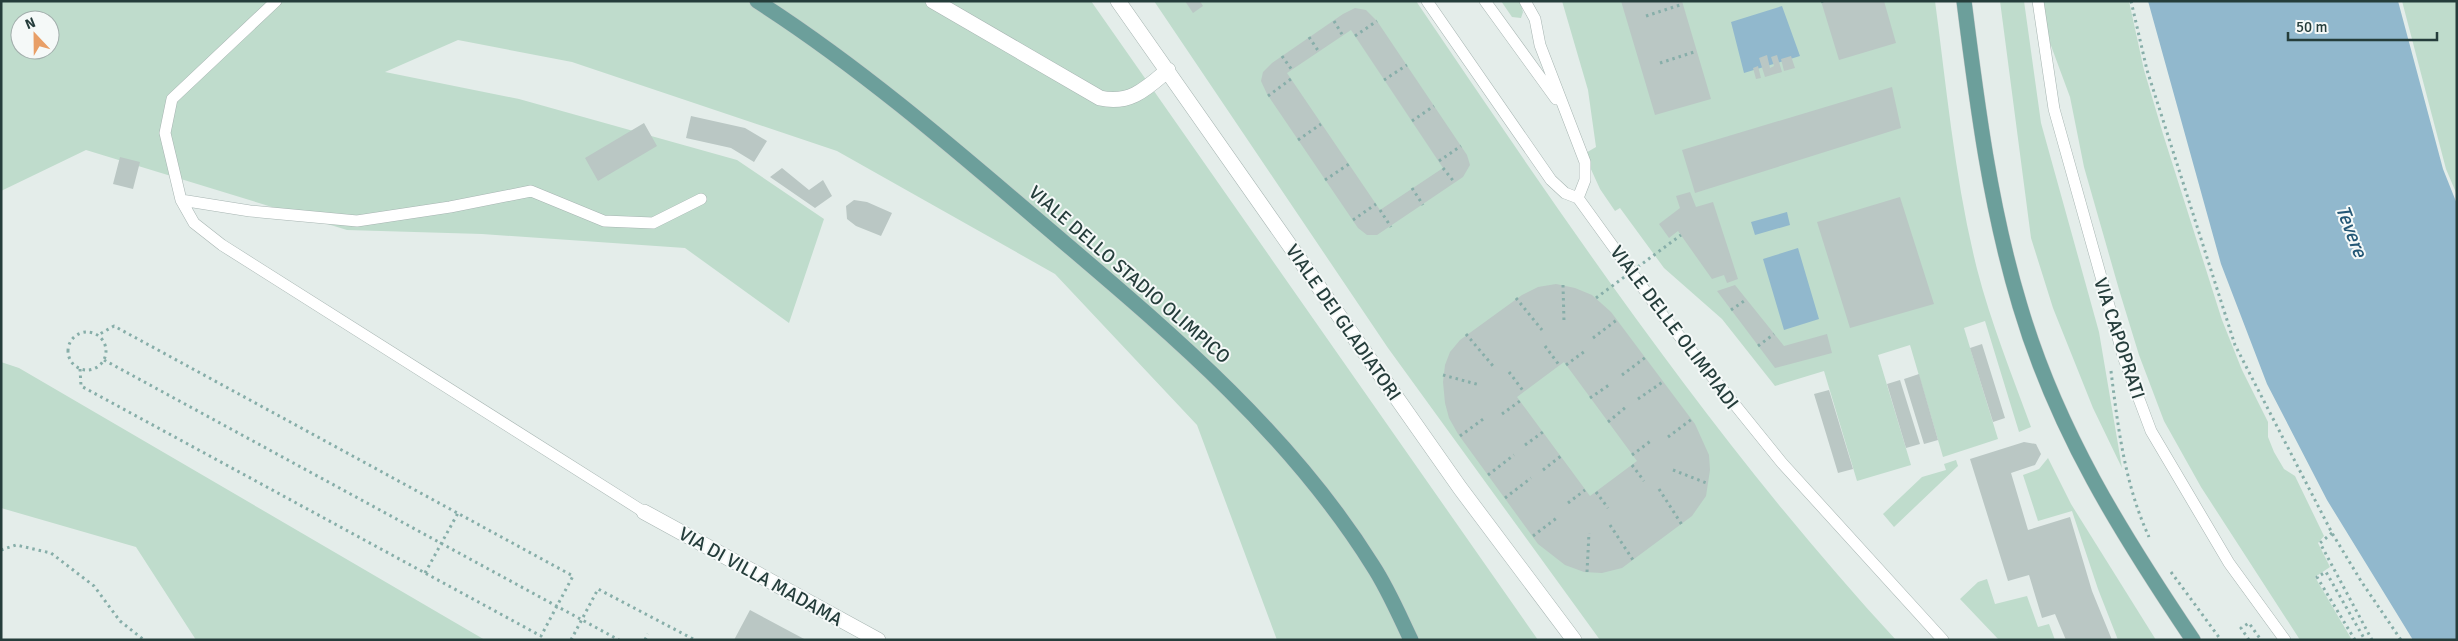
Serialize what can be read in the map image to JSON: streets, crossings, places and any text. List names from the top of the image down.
{
  "streets": {
    "main road": ["VIALE DELLO STADIO OLIMPICO"],
    "street": ["VIALE DEI GLADIATORI", "VIA DI VILLA MADAMA"],
    "lane": ["VIALE DELLE OLIMPIADI", "VIA CAPOPRATI"]
  },
  "water": ["Tevere"],
  "scale_bar": "50 m",
  "north": "top"
}
